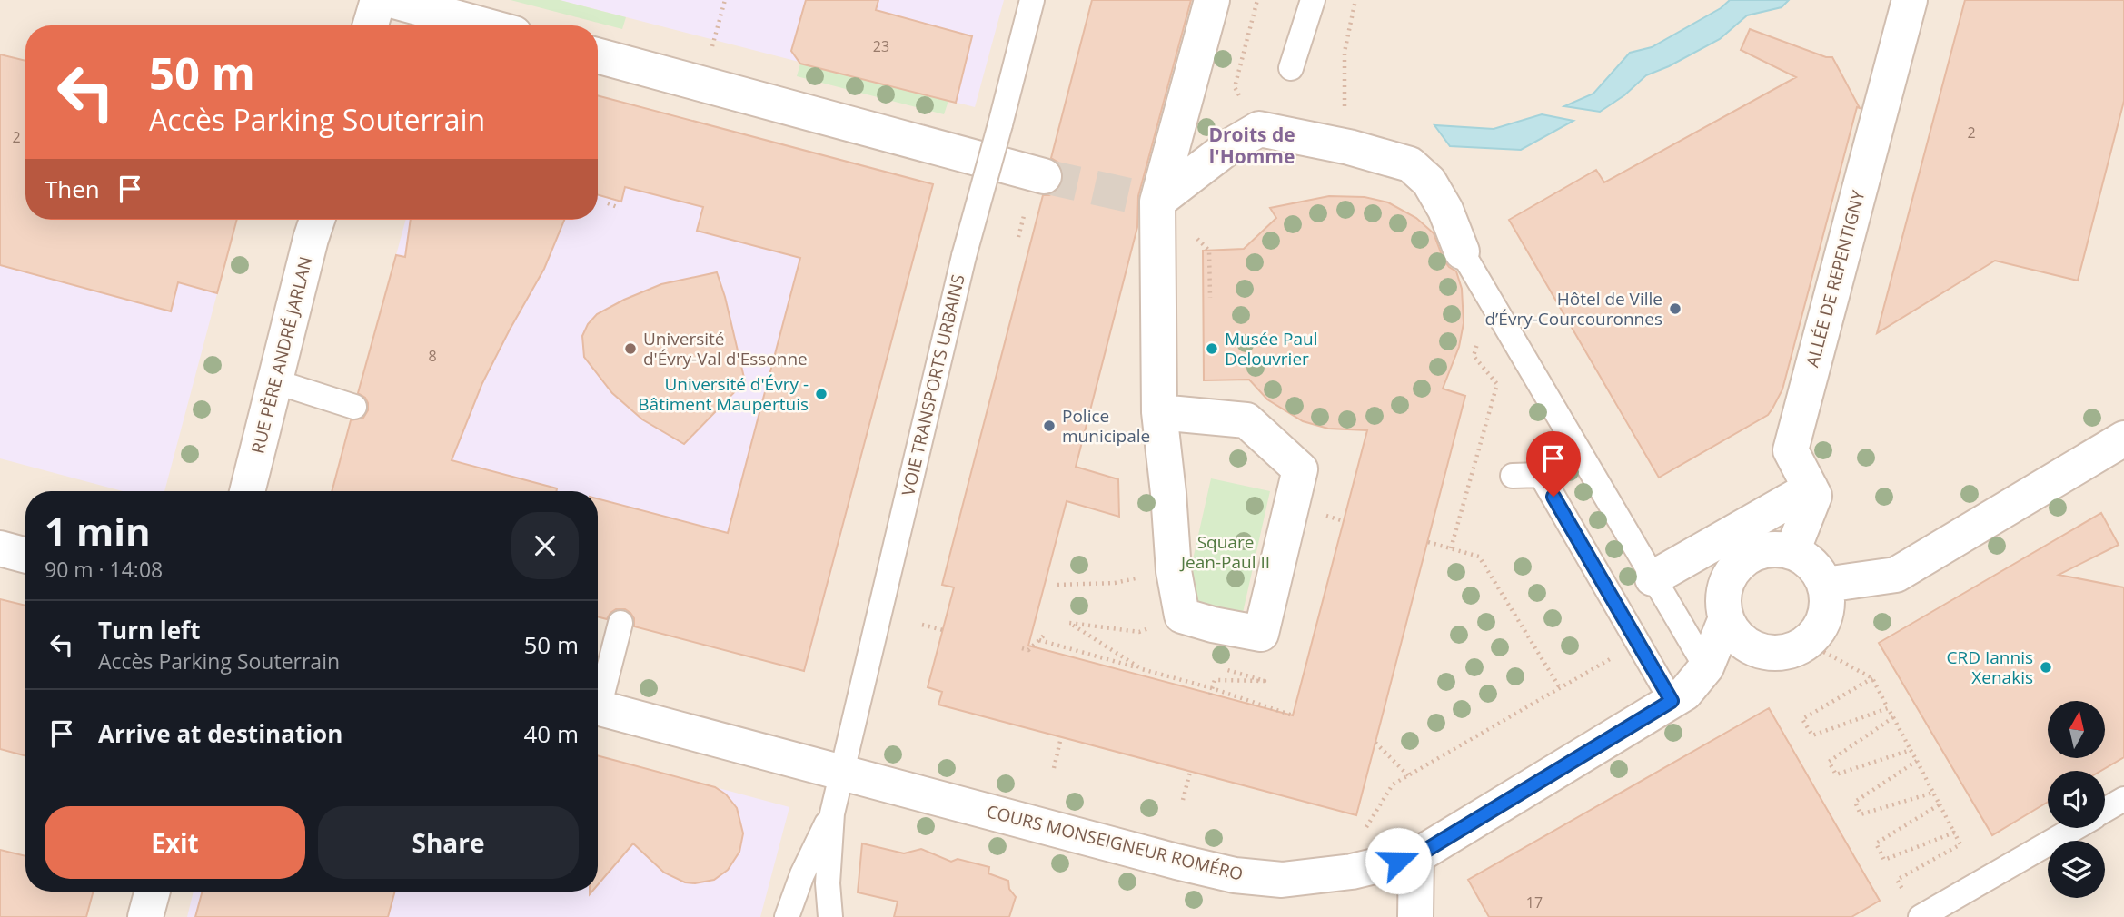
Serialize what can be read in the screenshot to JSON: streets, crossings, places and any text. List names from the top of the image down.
{
  "streets": {
    "street": ["ALLÉE DE REPENTIGNY", "RUE PÈRE ANDRÉ JARLAN", "COURS MONSEIGNEUR ROMÉRO"],
    "lane": ["VOIE TRANSPORTS URBAINS"]
  },
  "crossings": [
    ["VOIE TRANSPORTS URBAINS", "COURS MONSEIGNEUR ROMÉRO"]
  ],
  "districts": ["Droits de l'Homme"],
  "parks": ["Square Jean-Paul II"],
  "places": [
    "Hôtel de Ville d’Évry-Courcouronnes",
    "Université d'Évry-Val d'Essonne",
    "Musée Paul Delouvrier",
    "Université d'Évry - Bâtiment Maupertuis",
    "Police municipale",
    "CRD Iannis Xenakis"
  ],
  "house_numbers": [
    "23",
    "2",
    "2",
    "8",
    "17"
  ],
  "north": "top",
  "page": {
    "turn": ["50 m", "Accès Parking Souterrain"],
    "then": "Then",
    "heading": ["1 min", "90 m · 14:08"],
    "list": [
      {
        "name": "Turn left",
        "note": "Accès Parking Souterrain",
        "value": "50 m"
      },
      {
        "name": "Arrive at destination",
        "value": "40 m"
      }
    ],
    "buttons": ["Exit", "Share"]
  }
}
